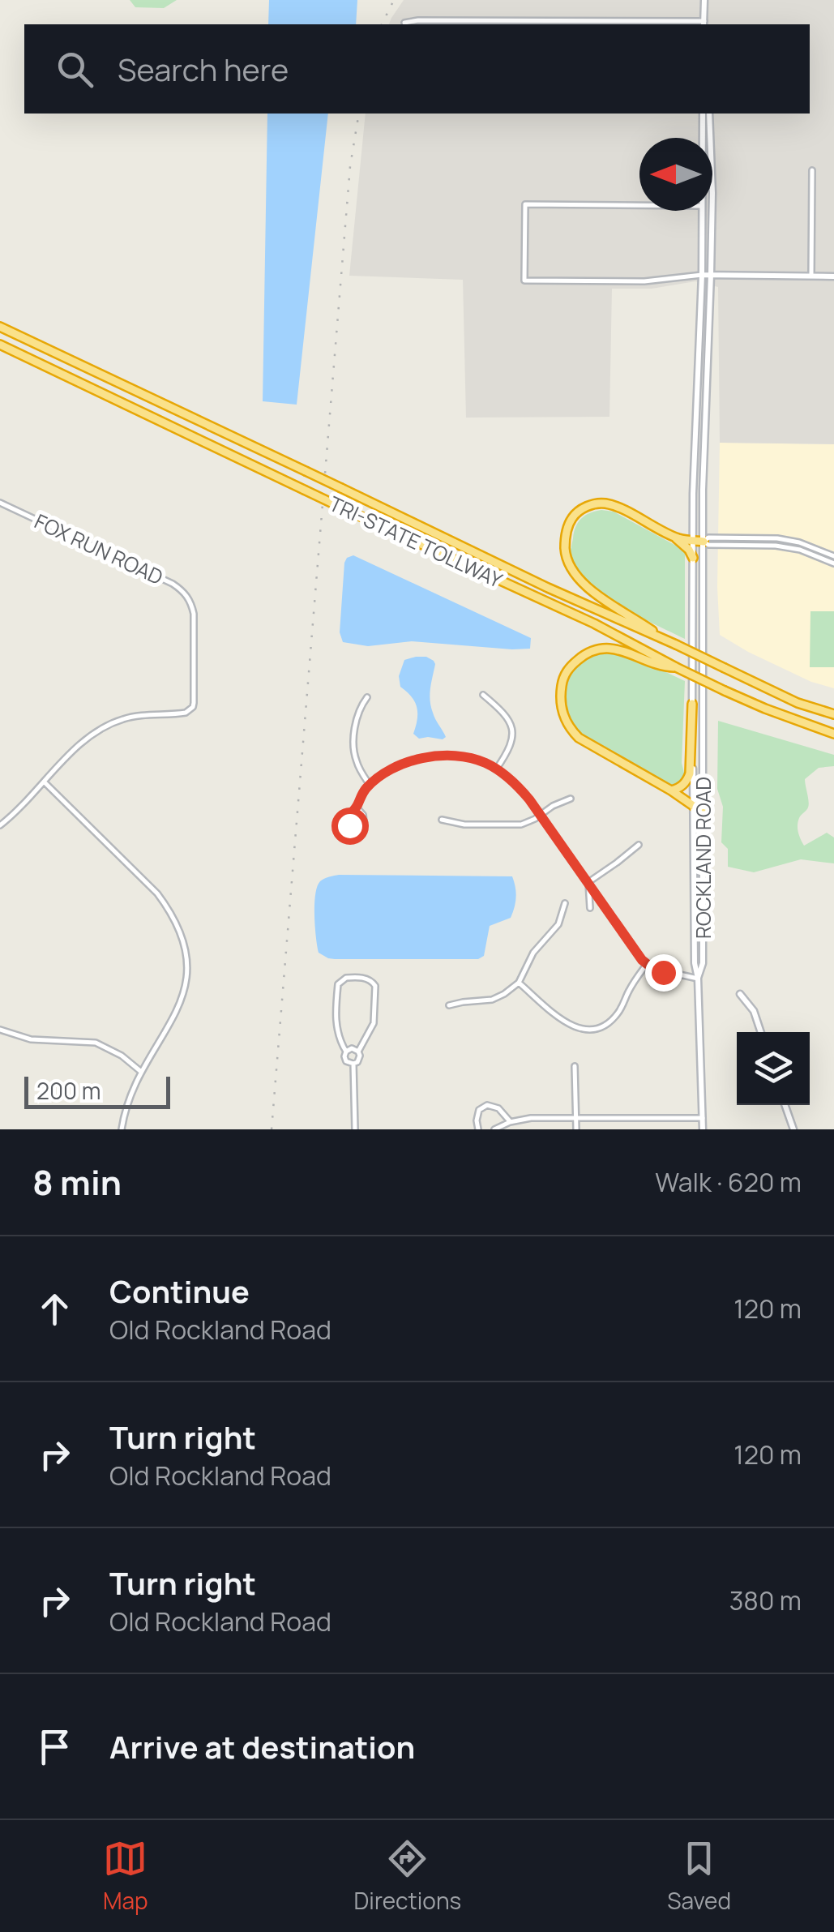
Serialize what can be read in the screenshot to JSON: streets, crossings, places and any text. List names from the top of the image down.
{
  "streets": {
    "highway": ["TRI-STATE TOLLWAY"],
    "main road": ["ROCKLAND ROAD"],
    "street": ["FOX RUN ROAD"]
  },
  "scale_bar": "200 m",
  "north": "left",
  "page": {
    "search": "Search here",
    "scale": "200 m",
    "heading": ["8 min", "Walk · 620 m"],
    "list": [
      ["Continue", "Old Rockland Road", "120 m"],
      ["Turn right", "Old Rockland Road", "120 m"],
      ["Turn right", "Old Rockland Road", "380 m"],
      "Arrive at destination"
    ],
    "nav": ["Map", "Directions", "Saved"]
  }
}
